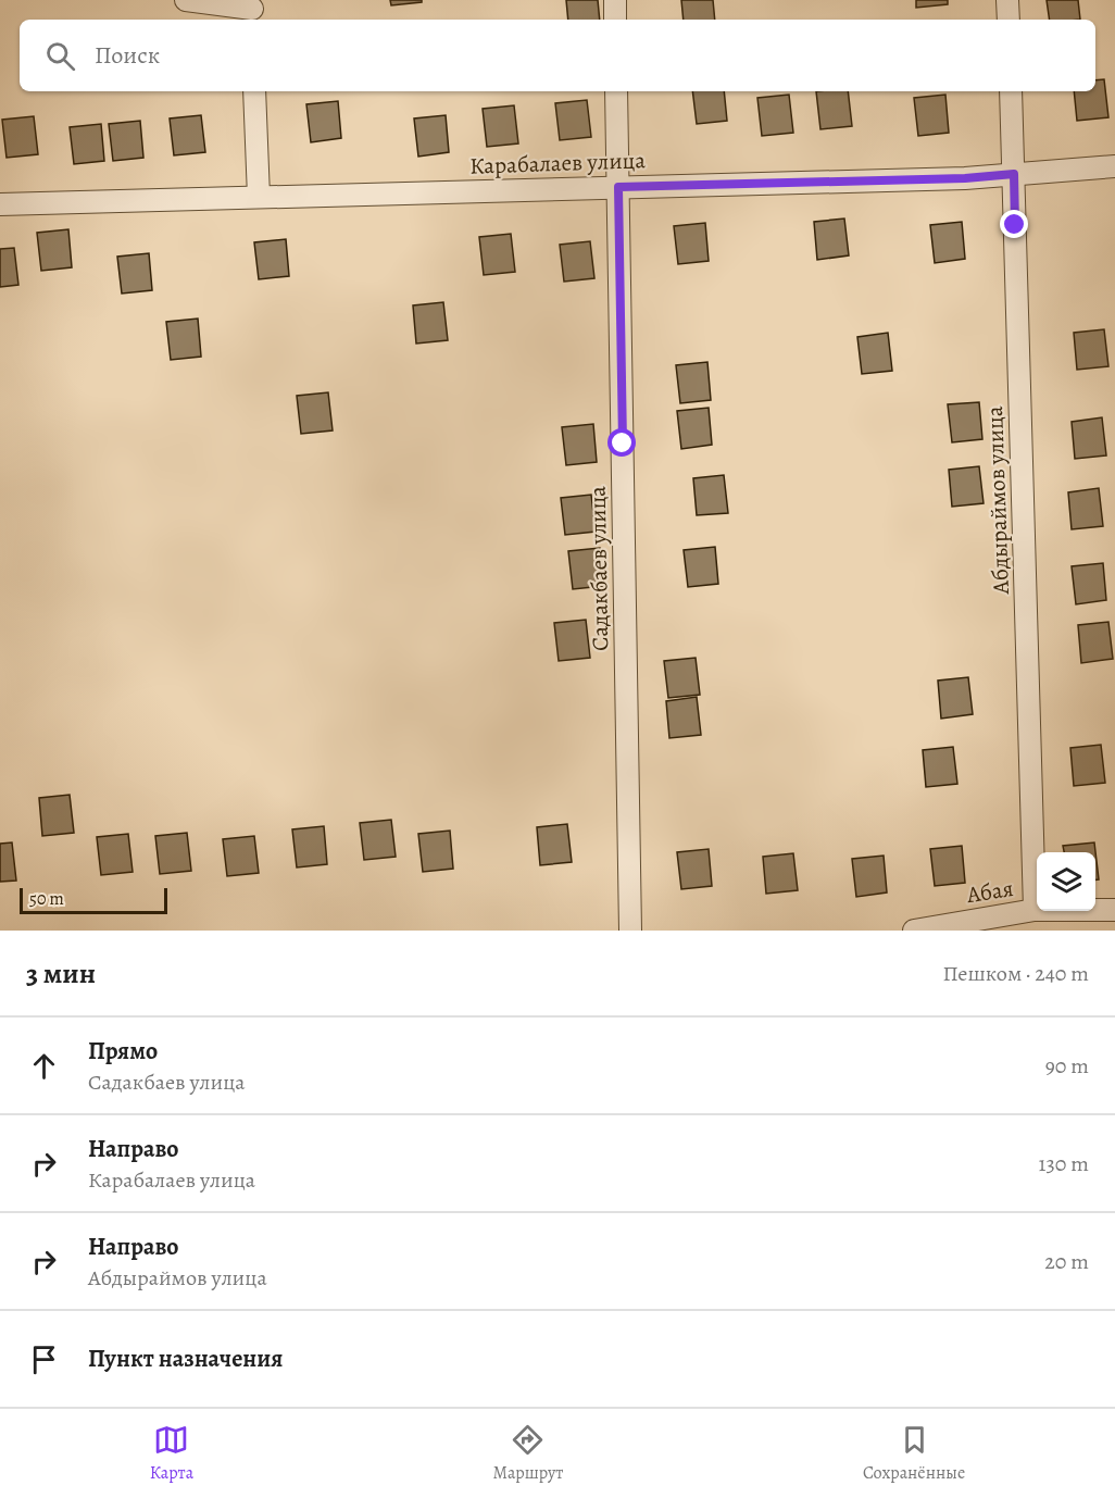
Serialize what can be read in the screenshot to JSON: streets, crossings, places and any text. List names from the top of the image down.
{
  "streets": {
    "street": [
      "Карабалаев улица",
      "Абдыраймов улица",
      "Садакбаев улица",
      "Абая"
    ]
  },
  "crossings": [
    ["Карабалаев улица", "Абдыраймов улица"],
    ["Карабалаев улица", "Садакбаев улица"],
    ["Абдыраймов улица", "Абая"]
  ],
  "scale_bar": "50 m",
  "page": {
    "search": "Поиск",
    "scale": "50 m",
    "heading": ["3 мин", "Пешком · 240 m"],
    "list": [
      ["Прямо", "Садакбаев улица", "90 m"],
      ["Направо", "Карабалаев улица", "130 m"],
      ["Направо", "Абдыраймов улица", "20 m"],
      "Пункт назначения"
    ],
    "nav": ["Карта", "Маршрут", "Сохранённые"]
  }
}
